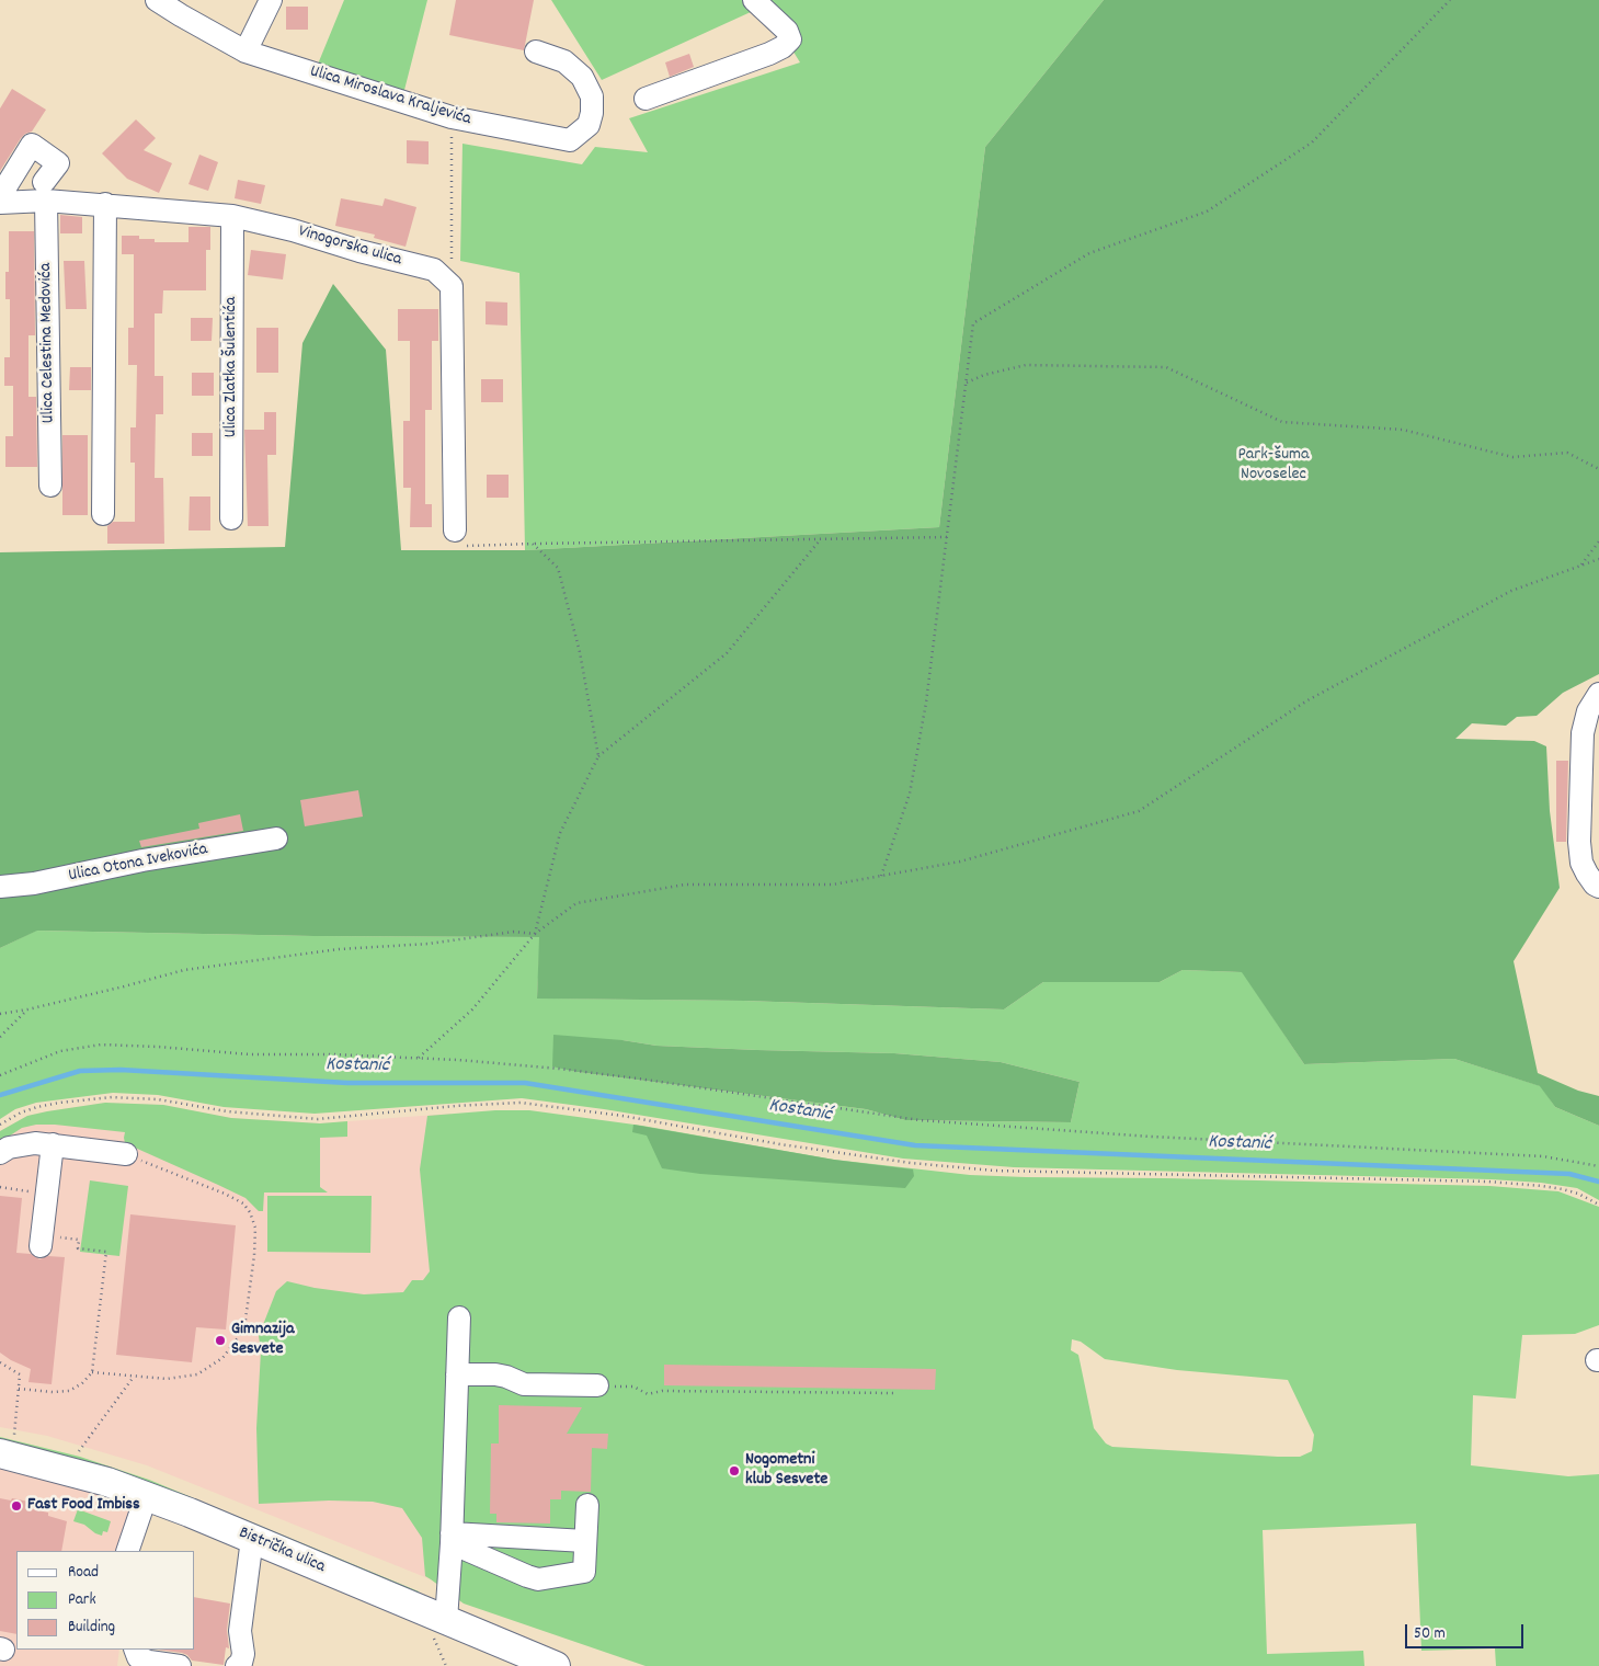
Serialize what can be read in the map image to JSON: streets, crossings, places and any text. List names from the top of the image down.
{
  "streets": {
    "main road": ["Bistrička ulica"],
    "street": [
      "Ulica Miroslava Kraljevića",
      "Vinogorska ulica",
      "Ulica Celestina Medovića",
      "Ulica Zlatka Šulentića",
      "Ulica Otona Ivekovića"
    ]
  },
  "crossings": [
    ["Vinogorska ulica", "Ulica Celestina Medovića"],
    ["Vinogorska ulica", "Ulica Zlatka Šulentića"]
  ],
  "water": ["Kostanić"],
  "parks": ["Park-šuma Novoselec"],
  "places": ["Gimnazija Sesvete", "Nogometni klub Sesvete", "Fast Food Imbiss"],
  "legend": ["Road", "Park", "Building"],
  "scale_bar": "50 m"
}
